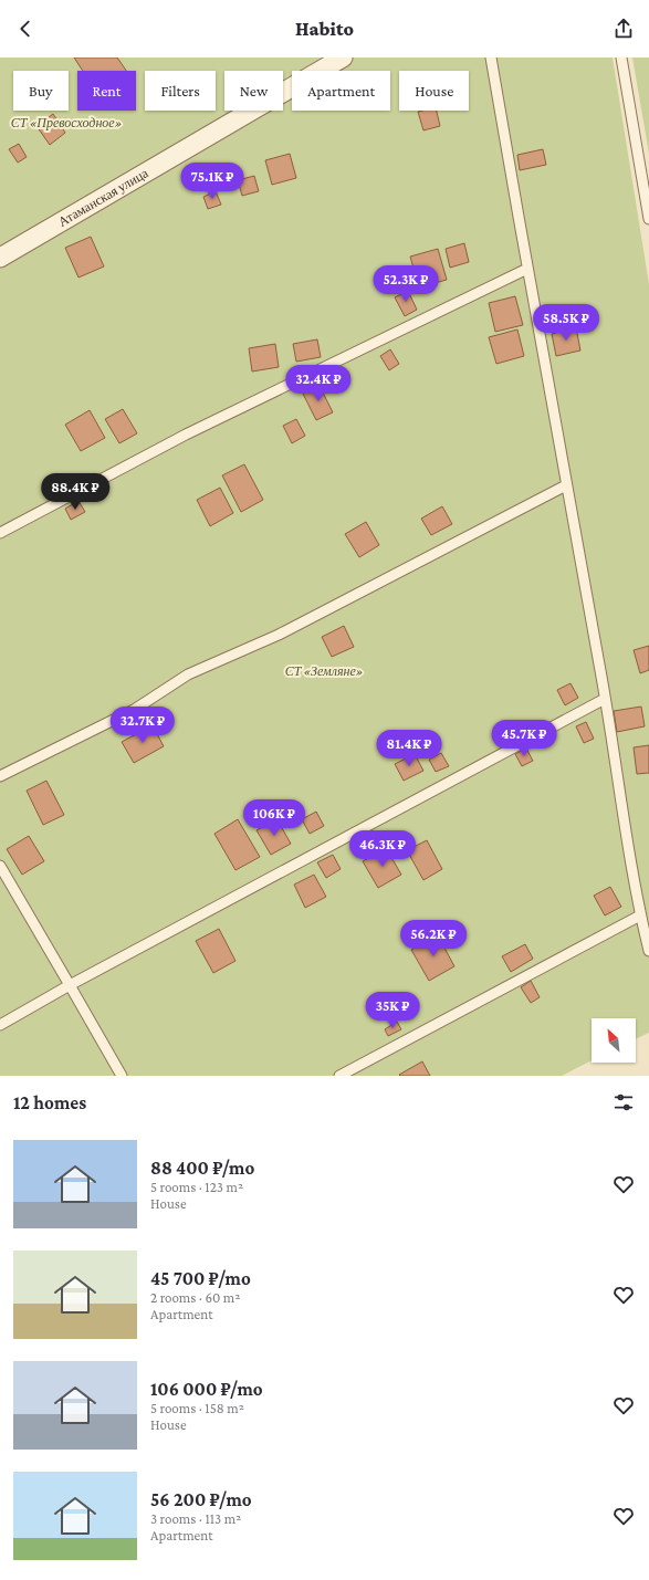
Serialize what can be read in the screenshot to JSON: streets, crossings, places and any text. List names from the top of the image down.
{
  "streets": {
    "street": ["Атаманская улица"]
  },
  "parks": ["СТ «Превосходное»", "СТ «Земляне»"],
  "north": "top left",
  "page": {
    "header": "Habito",
    "chip": [
      "Buy",
      "Rent",
      "Filters",
      "New",
      "Apartment",
      "House"
    ],
    "price": [
      "75.1K ₽",
      "52.3K ₽",
      "58.5K ₽",
      "32.4K ₽",
      "88.4K ₽",
      "32.7K ₽",
      "45.7K ₽",
      "81.4K ₽",
      "106K ₽",
      "46.3K ₽",
      "56.2K ₽",
      "35K ₽"
    ],
    "heading": "12 homes",
    "list": [
      {
        "name": "88 400 ₽/mo",
        "note": "5 rooms · 123 m² · House"
      },
      {
        "name": "45 700 ₽/mo",
        "note": "2 rooms · 60 m² · Apartment"
      },
      {
        "name": "106 000 ₽/mo",
        "note": "5 rooms · 158 m² · House"
      },
      {
        "name": "56 200 ₽/mo",
        "note": "3 rooms · 113 m² · Apartment"
      }
    ]
  }
}
